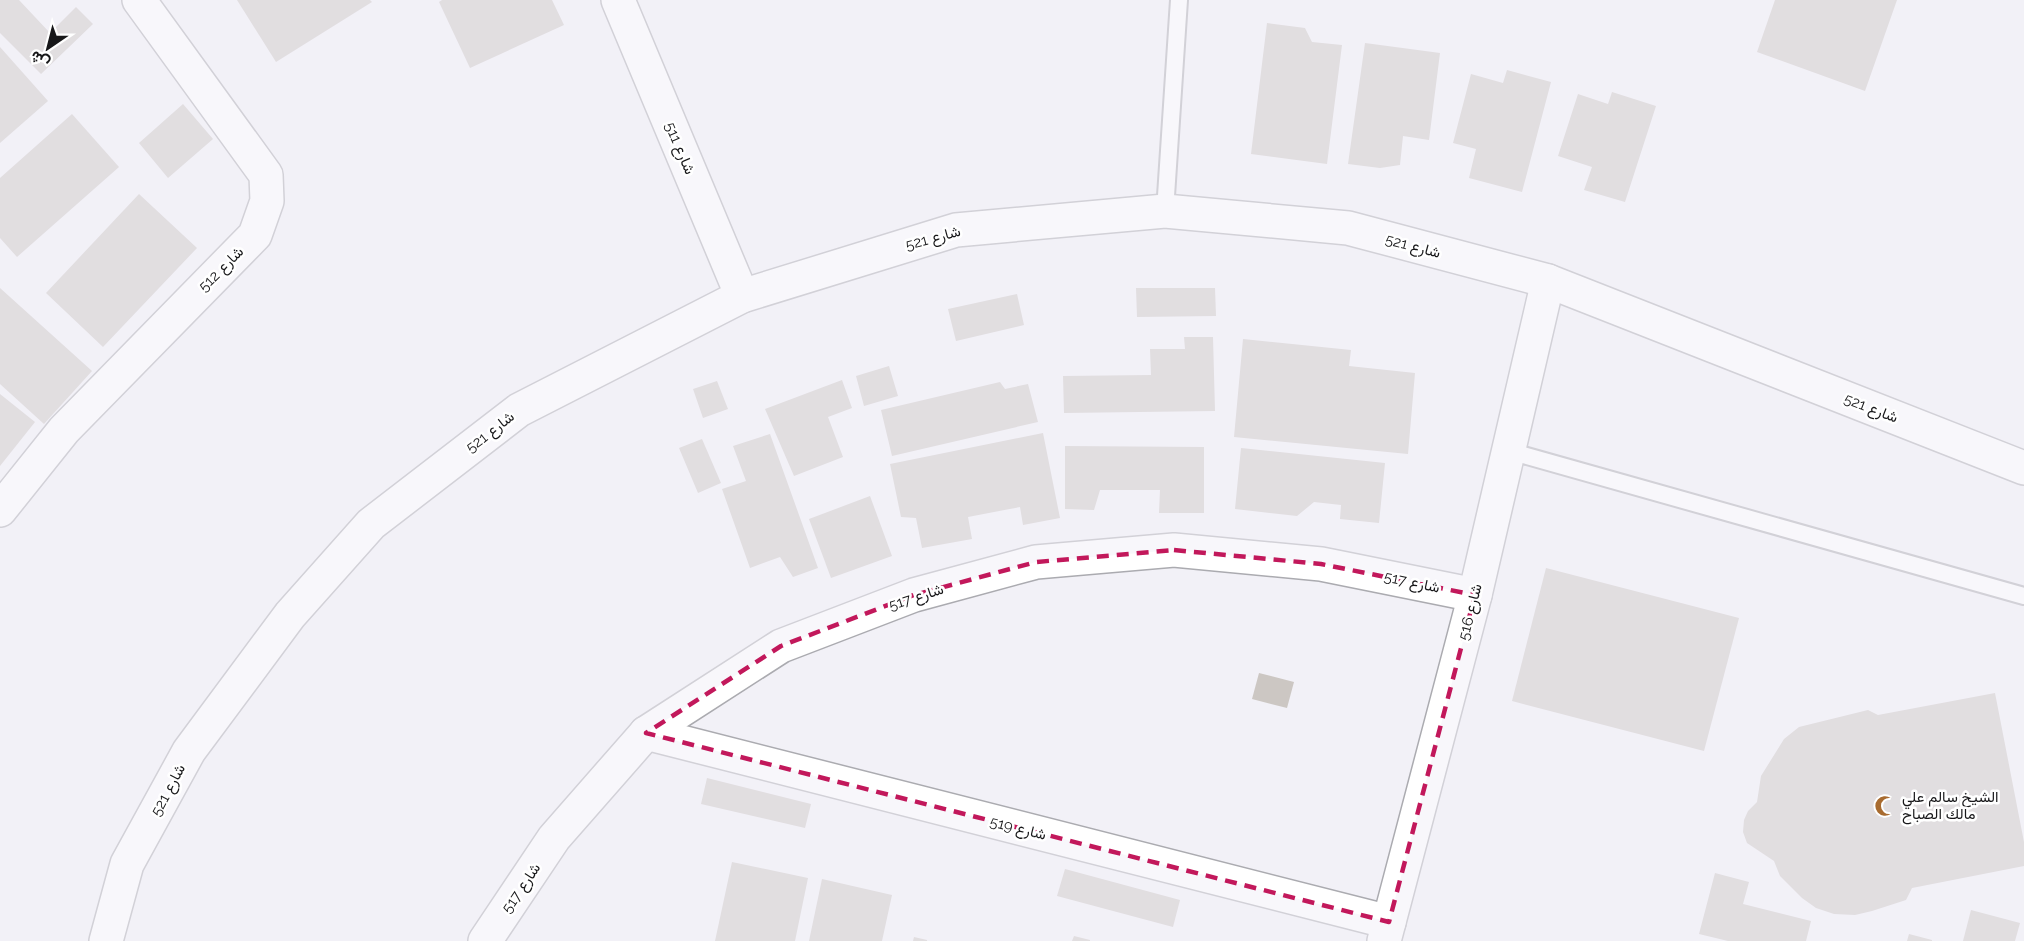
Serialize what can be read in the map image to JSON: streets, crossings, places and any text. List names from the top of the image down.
{
  "streets": {
    "street": [
      "شارع 511",
      "شارع 521",
      "شارع 512",
      "شارع 517",
      "شارع 516",
      "شارع 519"
    ]
  },
  "crossings": [
    ["شارع 511", "شارع 521"],
    ["شارع 521", "شارع 516"],
    ["شارع 517", "شارع 516"],
    ["شارع 517", "شارع 519"],
    ["شارع 516", "شارع 519"]
  ],
  "places": {
    "mosque": ["الشيخ سالم علي مالك الصباح"]
  },
  "north": "bottom left"
}
